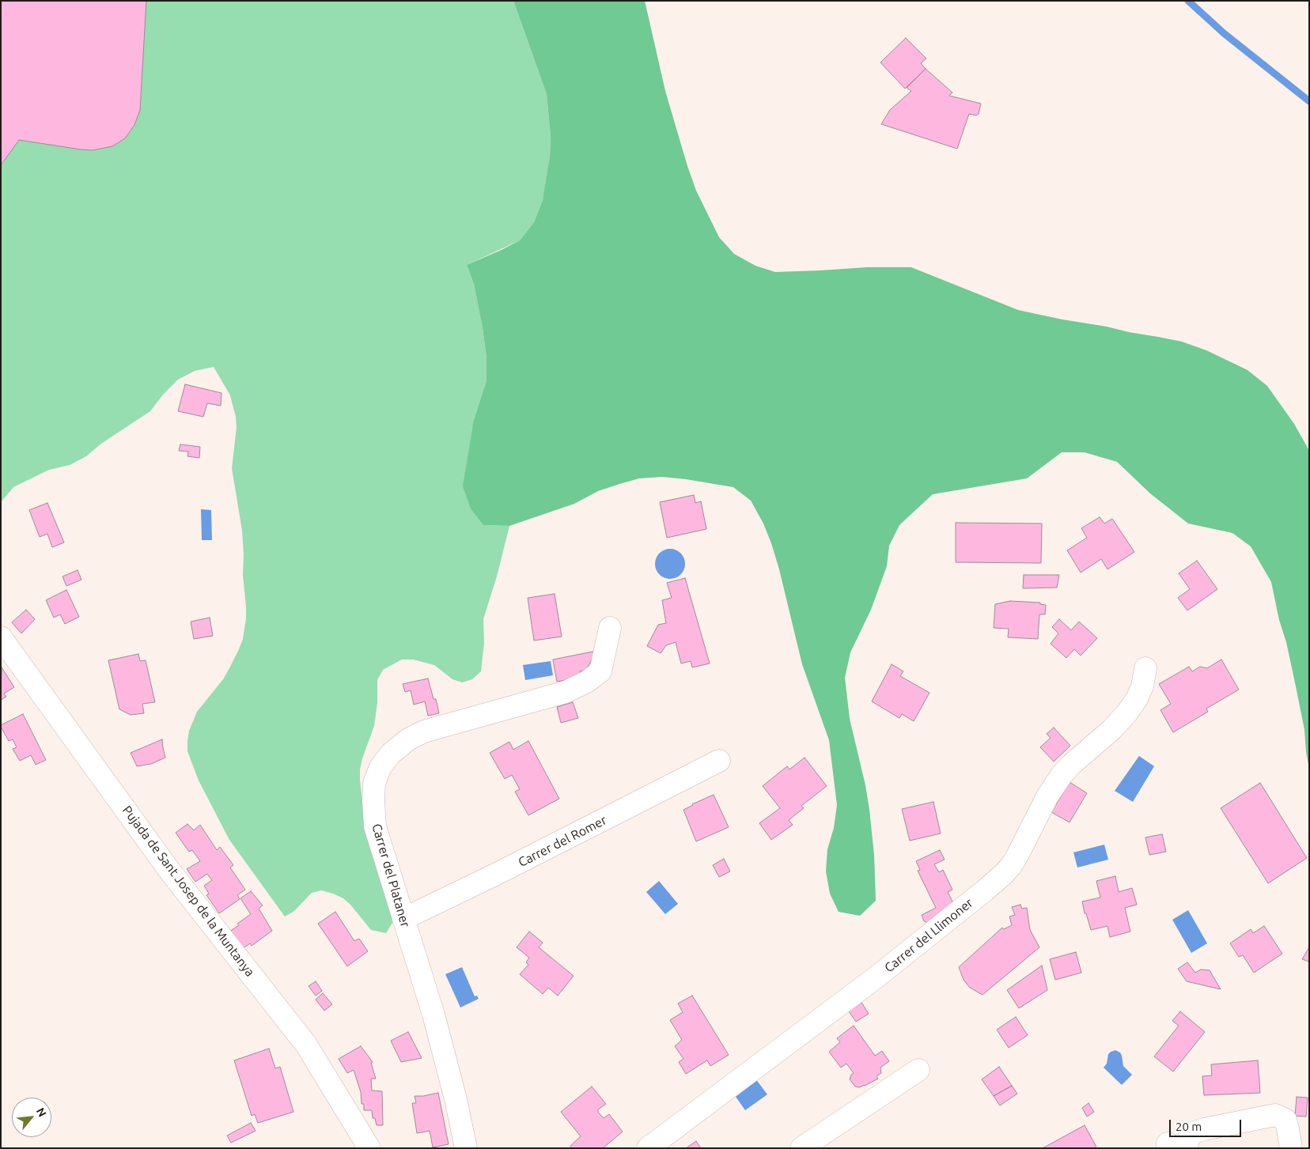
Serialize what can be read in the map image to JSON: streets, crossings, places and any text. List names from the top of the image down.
{
  "streets": {
    "street": [
      "Carrer del Romer",
      "Carrer del Plataner",
      "Pujada de Sant Josep de la Muntanya",
      "Carrer del Llimoner"
    ]
  },
  "crossings": [
    ["Carrer del Romer", "Carrer del Plataner"]
  ],
  "scale_bar": "20 m",
  "north": "top right"
}
